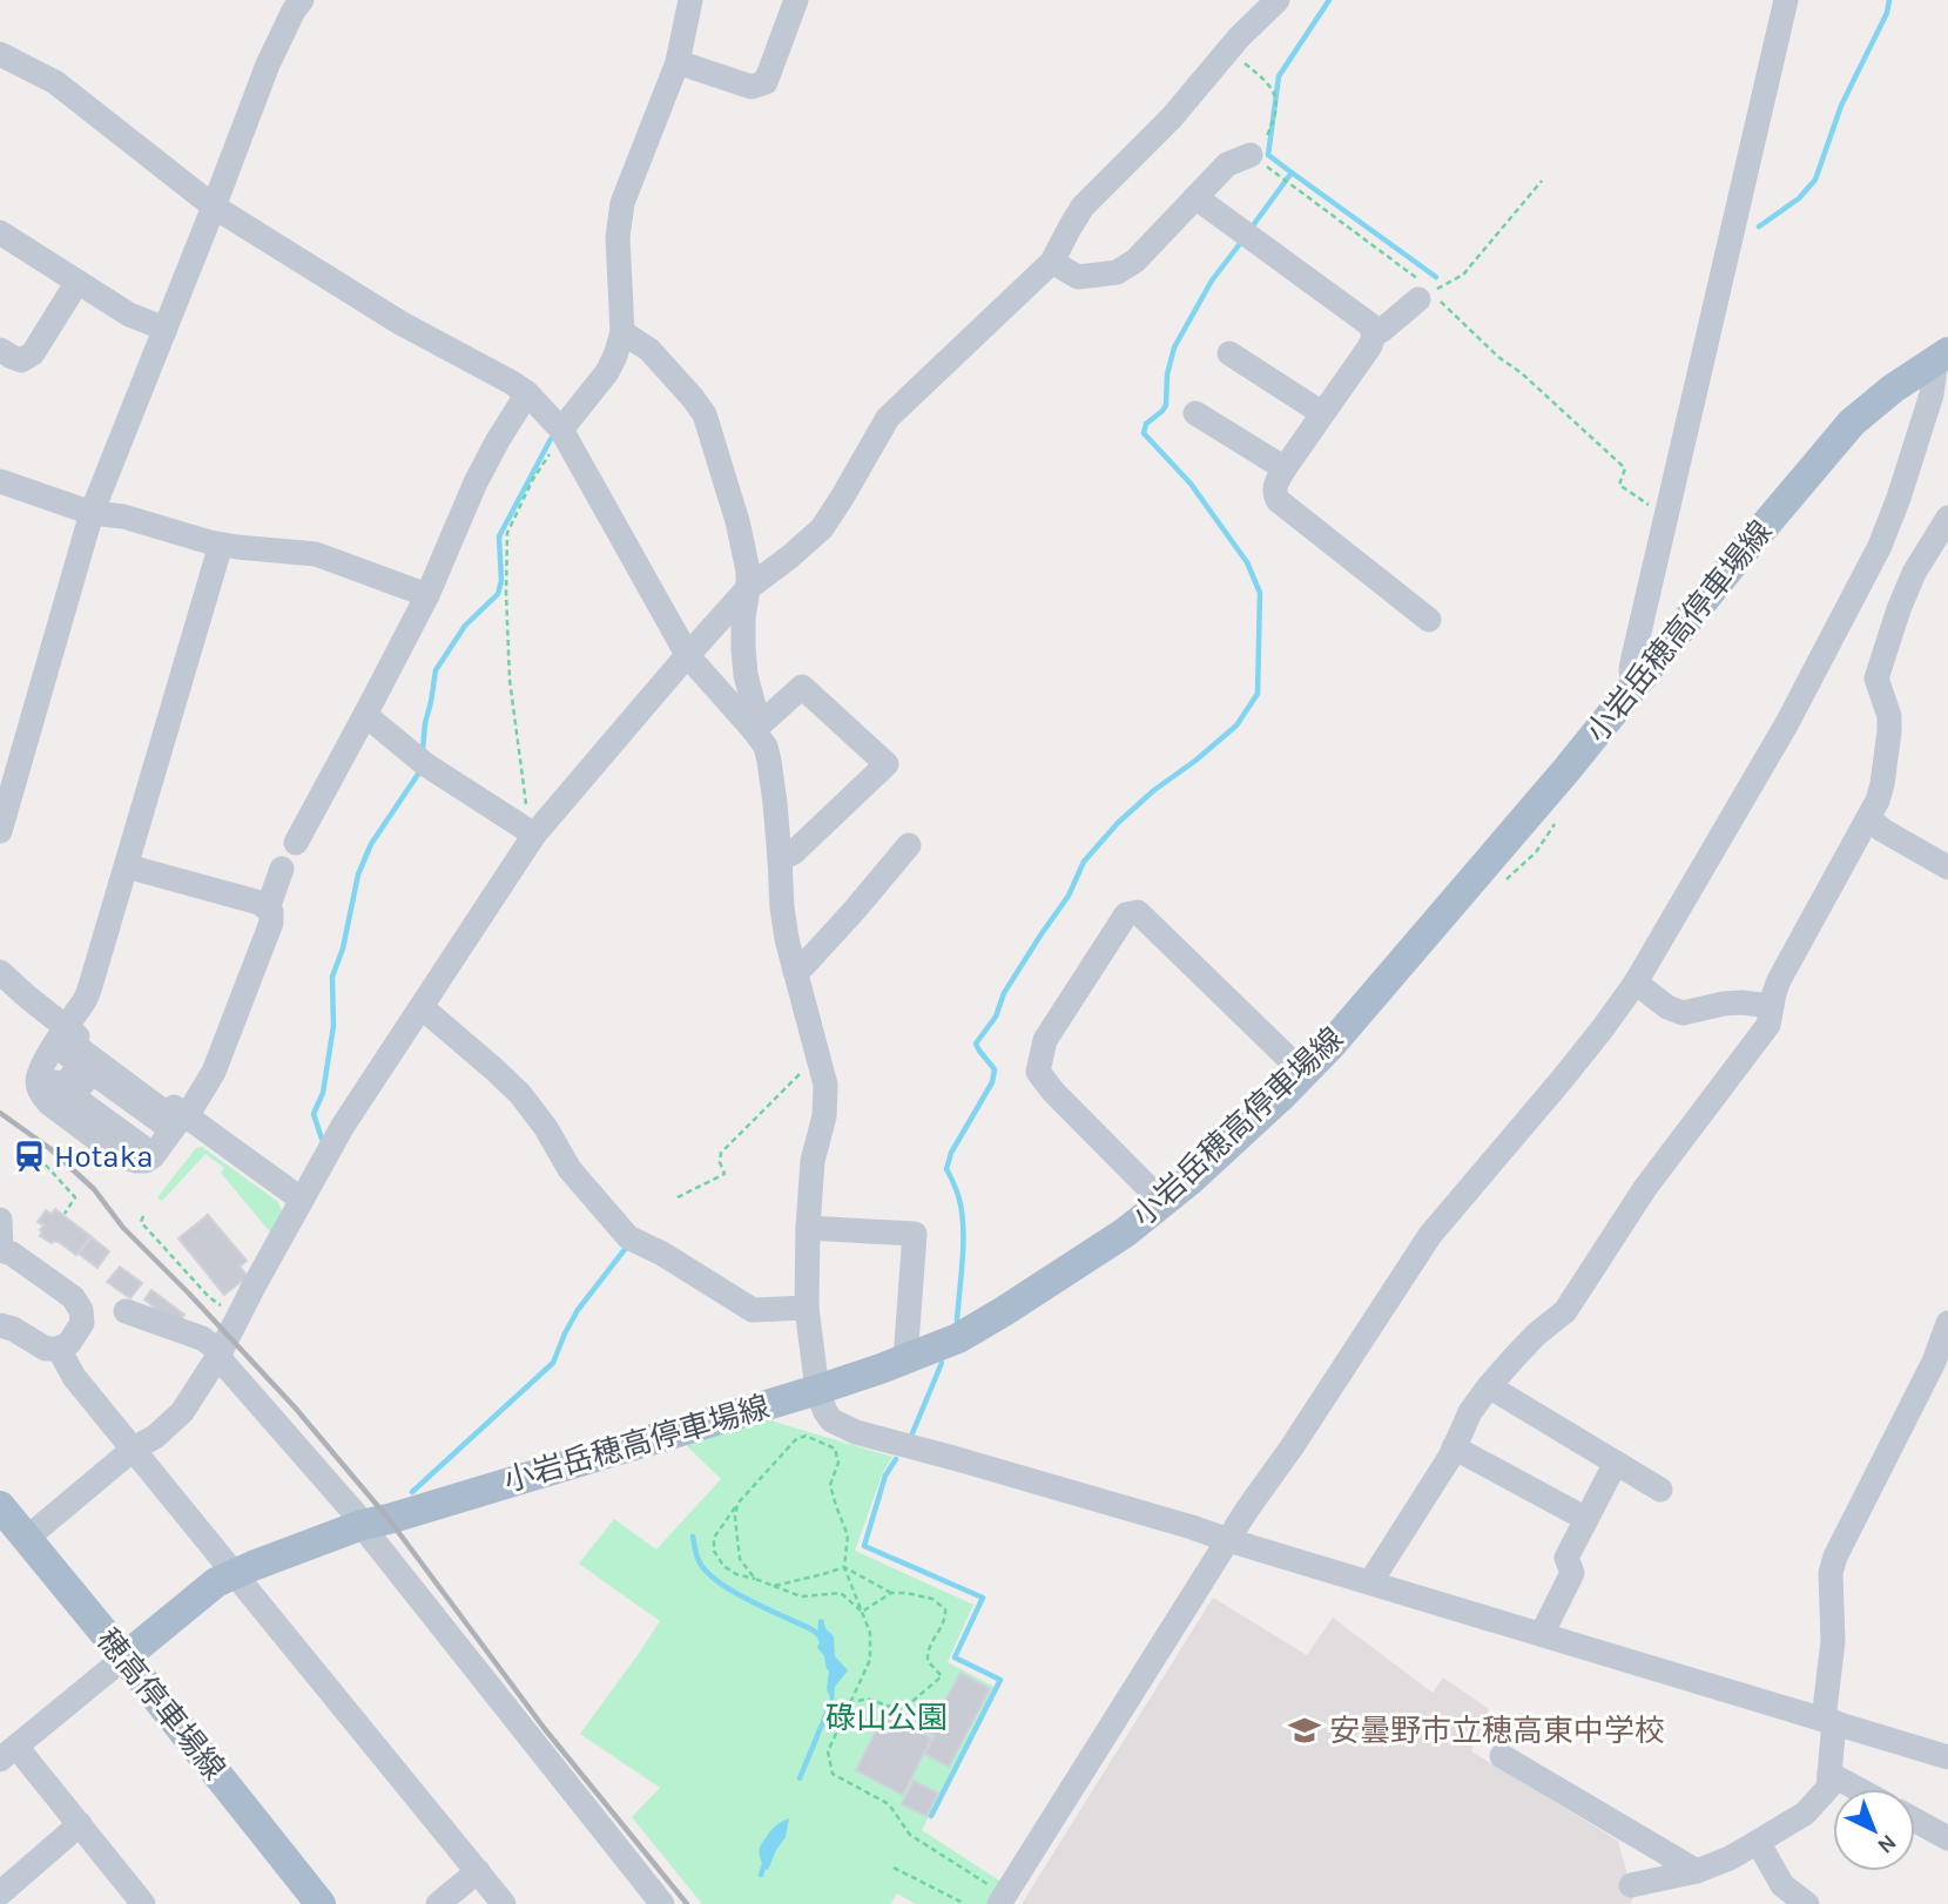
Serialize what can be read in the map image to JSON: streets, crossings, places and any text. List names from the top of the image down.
{
  "streets": {
    "main road": ["小岩岳穂高停車場線", "穂高停車場線"]
  },
  "crossings": [
    ["小岩岳穂高停車場線", "穂高停車場線"]
  ],
  "parks": ["碌山公園"],
  "places": {
    "station": ["Hotaka"],
    "school or university": ["安曇野市立穂高東中学校"]
  },
  "north": "bottom right"
}
